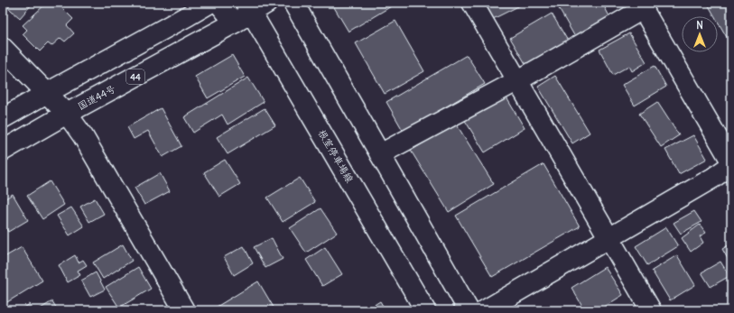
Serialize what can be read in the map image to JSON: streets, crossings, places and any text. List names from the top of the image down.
{
  "streets": {
    "main road": ["44", "国道44号", "根室停車場線"]
  },
  "crossings": [
    ["国道44号", "根室停車場線"]
  ],
  "north": "top"
}
